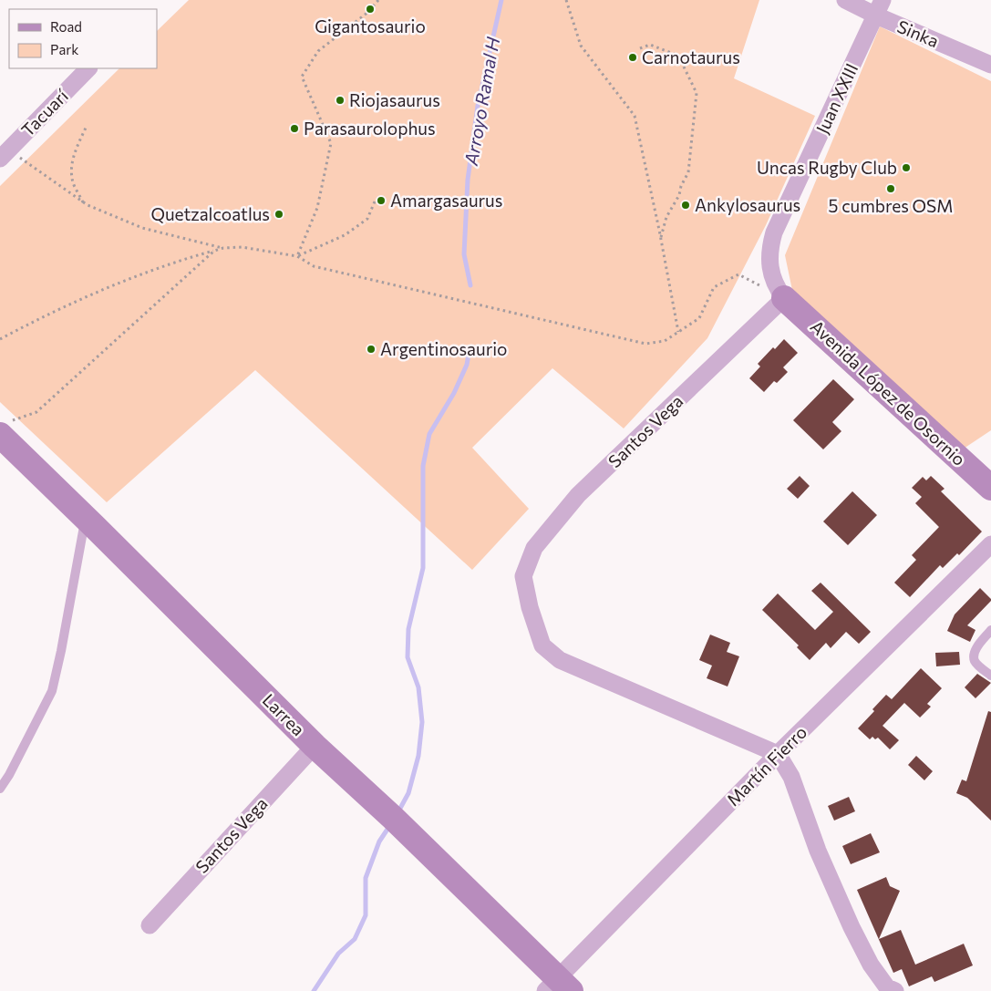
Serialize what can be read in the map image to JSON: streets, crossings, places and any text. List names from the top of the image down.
{
  "streets": {
    "street": [
      "Sinka",
      "Juan XXIII",
      "Tacuarí",
      "Avenida López de Osornio",
      "Santos Vega",
      "Larrea",
      "Martín Fierro"
    ]
  },
  "crossings": [
    ["Sinka", "Juan XXIII"],
    ["Juan XXIII", "Avenida López de Osornio"],
    ["Juan XXIII", "Santos Vega"],
    ["Avenida López de Osornio", "Santos Vega"],
    ["Santos Vega", "Larrea"],
    ["Santos Vega", "Martín Fierro"],
    ["Larrea", "Martín Fierro"]
  ],
  "water": ["Arroyo Ramal H"],
  "places": [
    "Gigantosaurio",
    "Carnotaurus",
    "Riojasaurus",
    "Parasaurolophus",
    "Uncas Rugby Club",
    "5 cumbres OSM",
    "Amargasaurus",
    "Ankylosaurus",
    "Quetzalcoatlus",
    "Argentinosaurio"
  ],
  "legend": ["Road", "Park"]
}
